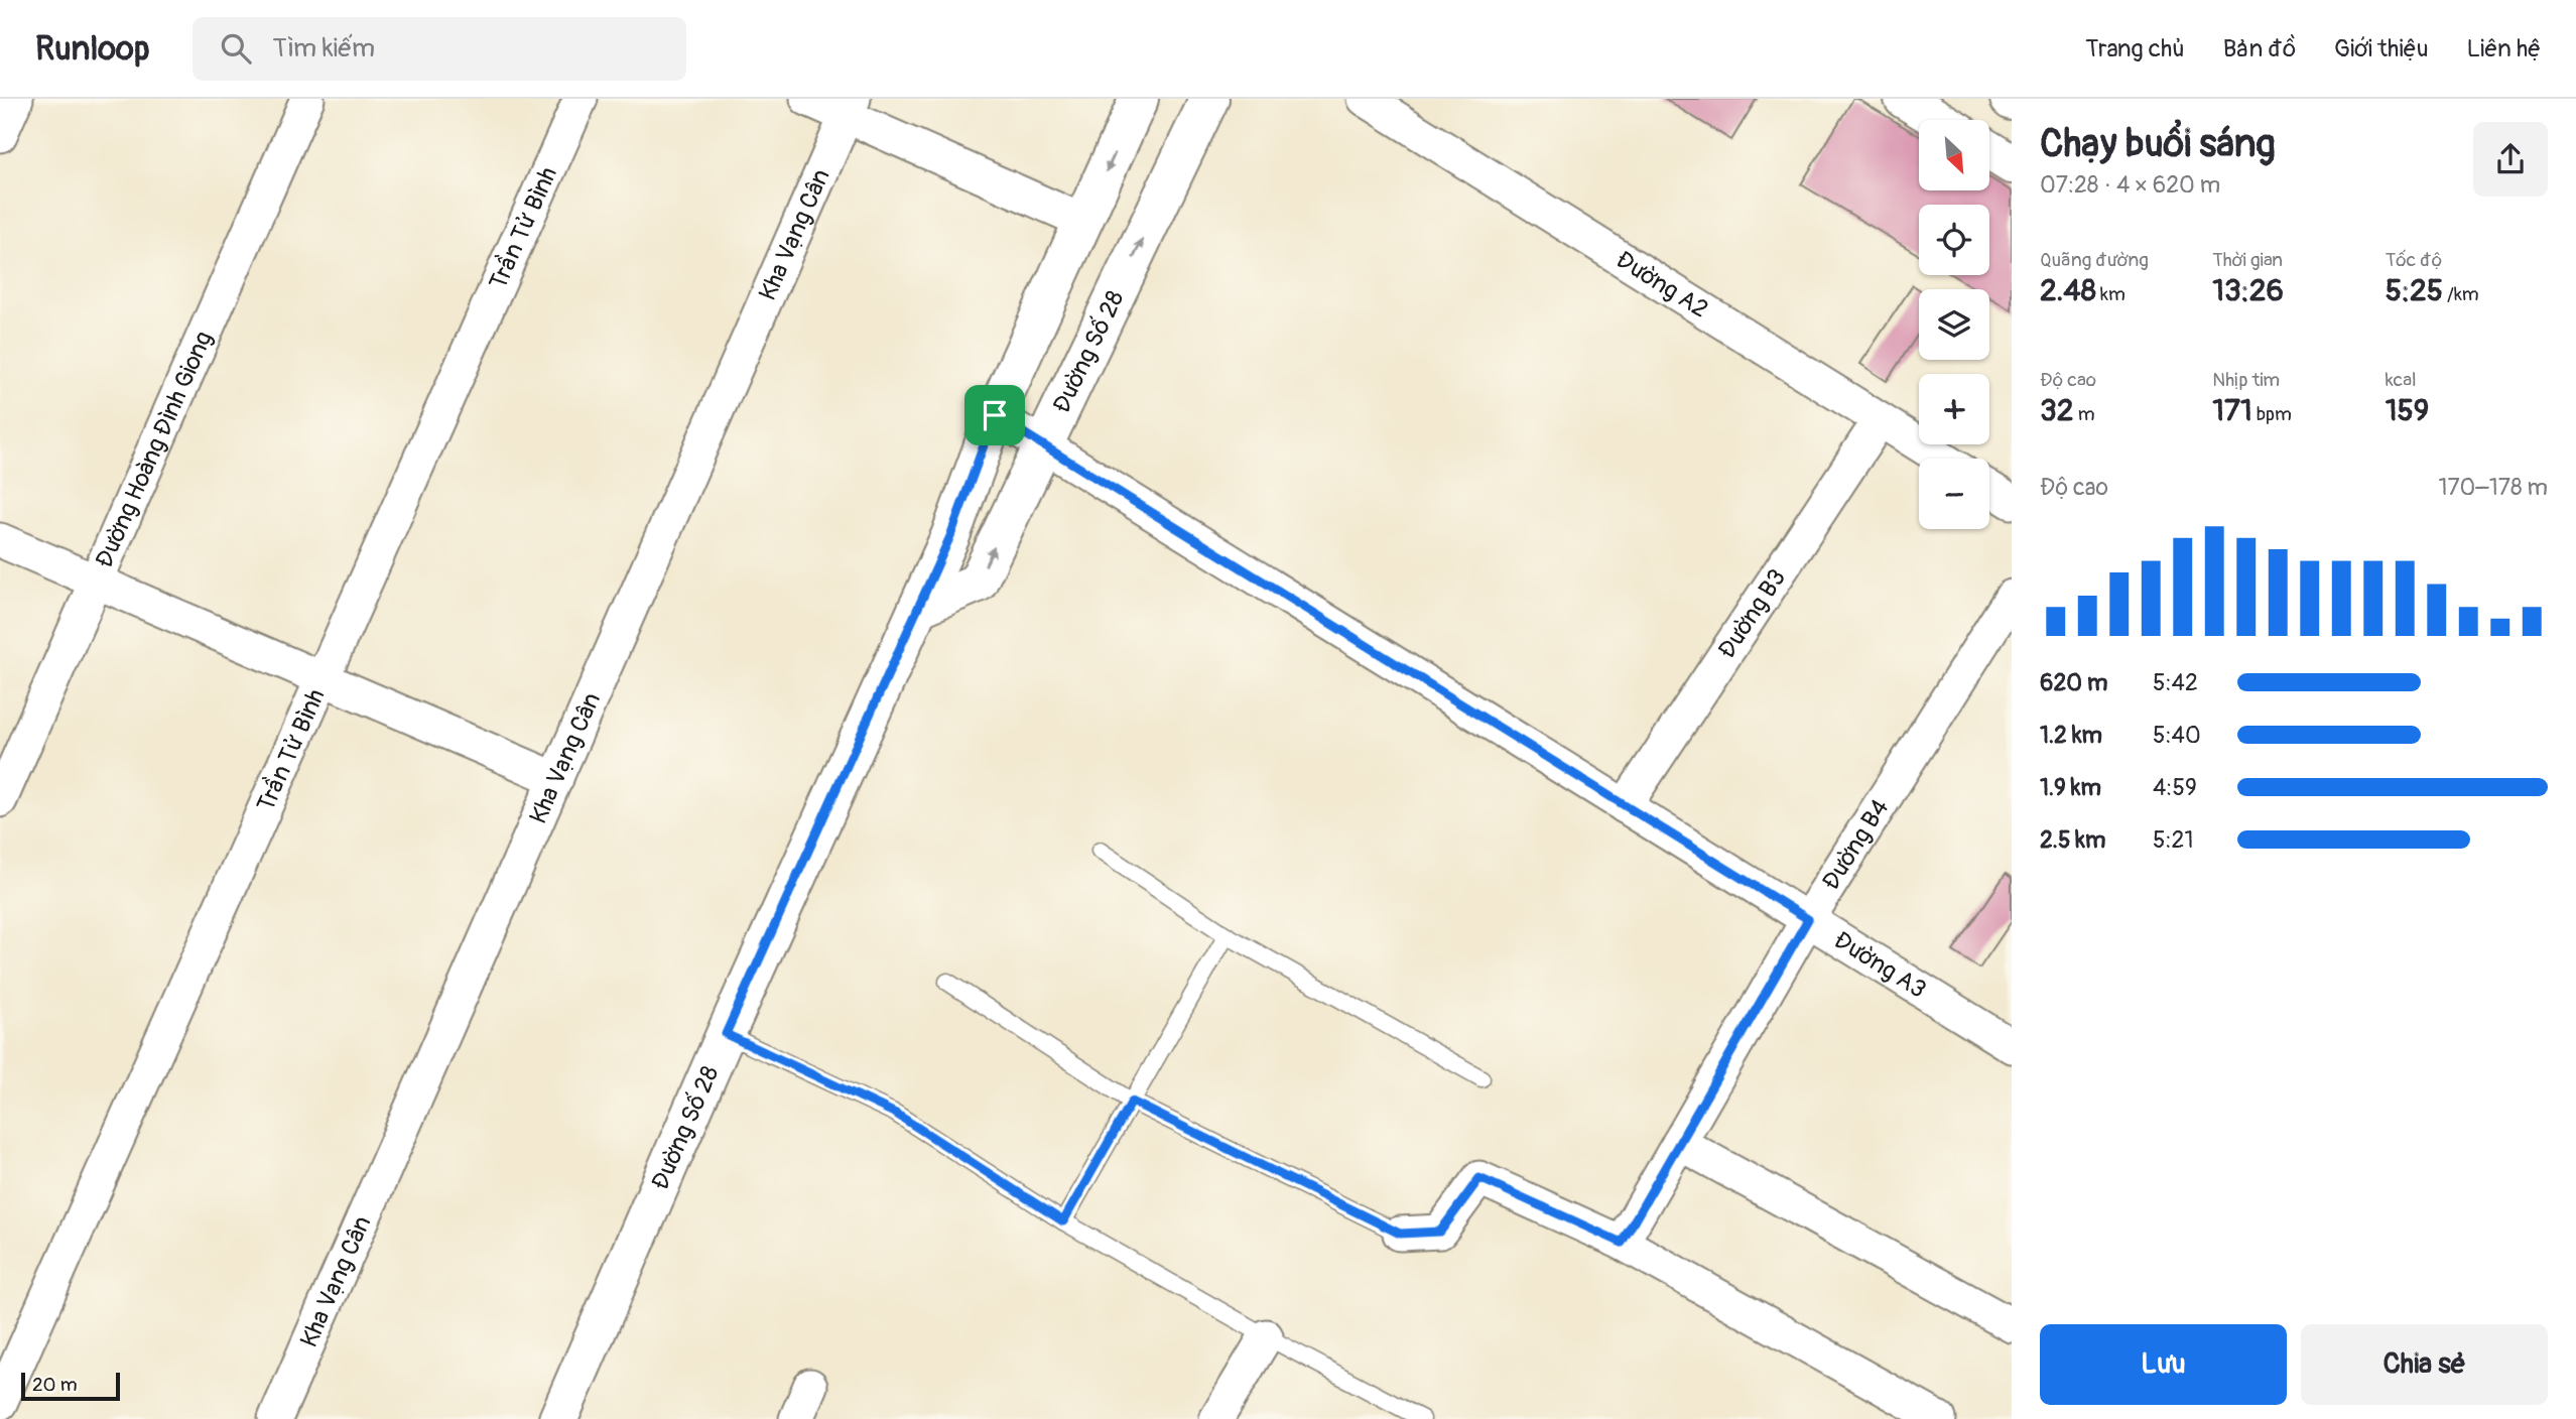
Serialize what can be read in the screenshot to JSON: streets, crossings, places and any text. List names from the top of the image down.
{
  "streets": {
    "street": [
      "Trần Tử Bình",
      "Kha Vạng Cân",
      "Đường A2",
      "Đường Số 28",
      "Đường Hoàng Đình Giong",
      "Đường B3",
      "Đường B4",
      "Đường A3"
    ]
  },
  "crossings": [
    ["Đường A2", "Đường B3"],
    ["Đường Số 28", "Đường A3"],
    ["Đường B3", "Đường A3"],
    ["Đường B4", "Đường A3"]
  ],
  "scale_bar": "20 m",
  "north": "bottom right",
  "page": {
    "header": "Runloop",
    "search": "Tìm kiếm",
    "nav": [
      "Trang chủ",
      "Bản đồ",
      "Giới thiệu",
      "Liên hệ"
    ],
    "heading": ["Chạy buổi sáng", "07:28 · 4 × 620 m"],
    "map_buttons": ["+", "−"],
    "stats": [
      ["Quãng đường", "2.48 km"],
      ["Thời gian", "13:26"],
      ["Tốc độ", "5:25 /km"],
      ["Độ cao", "32 m"],
      ["Nhịp tim", "171 bpm"],
      ["kcal", "159"]
    ],
    "chart": ["Độ cao", "170–178 m"],
    "list": [
      {
        "name": "620 m",
        "note": "5:42"
      },
      {
        "name": "1.2 km",
        "note": "5:40"
      },
      {
        "name": "1.9 km",
        "note": "4:59"
      },
      {
        "name": "2.5 km",
        "note": "5:21"
      }
    ],
    "buttons": ["Lưu", "Chia sẻ"],
    "scale": "20 m"
  }
}
